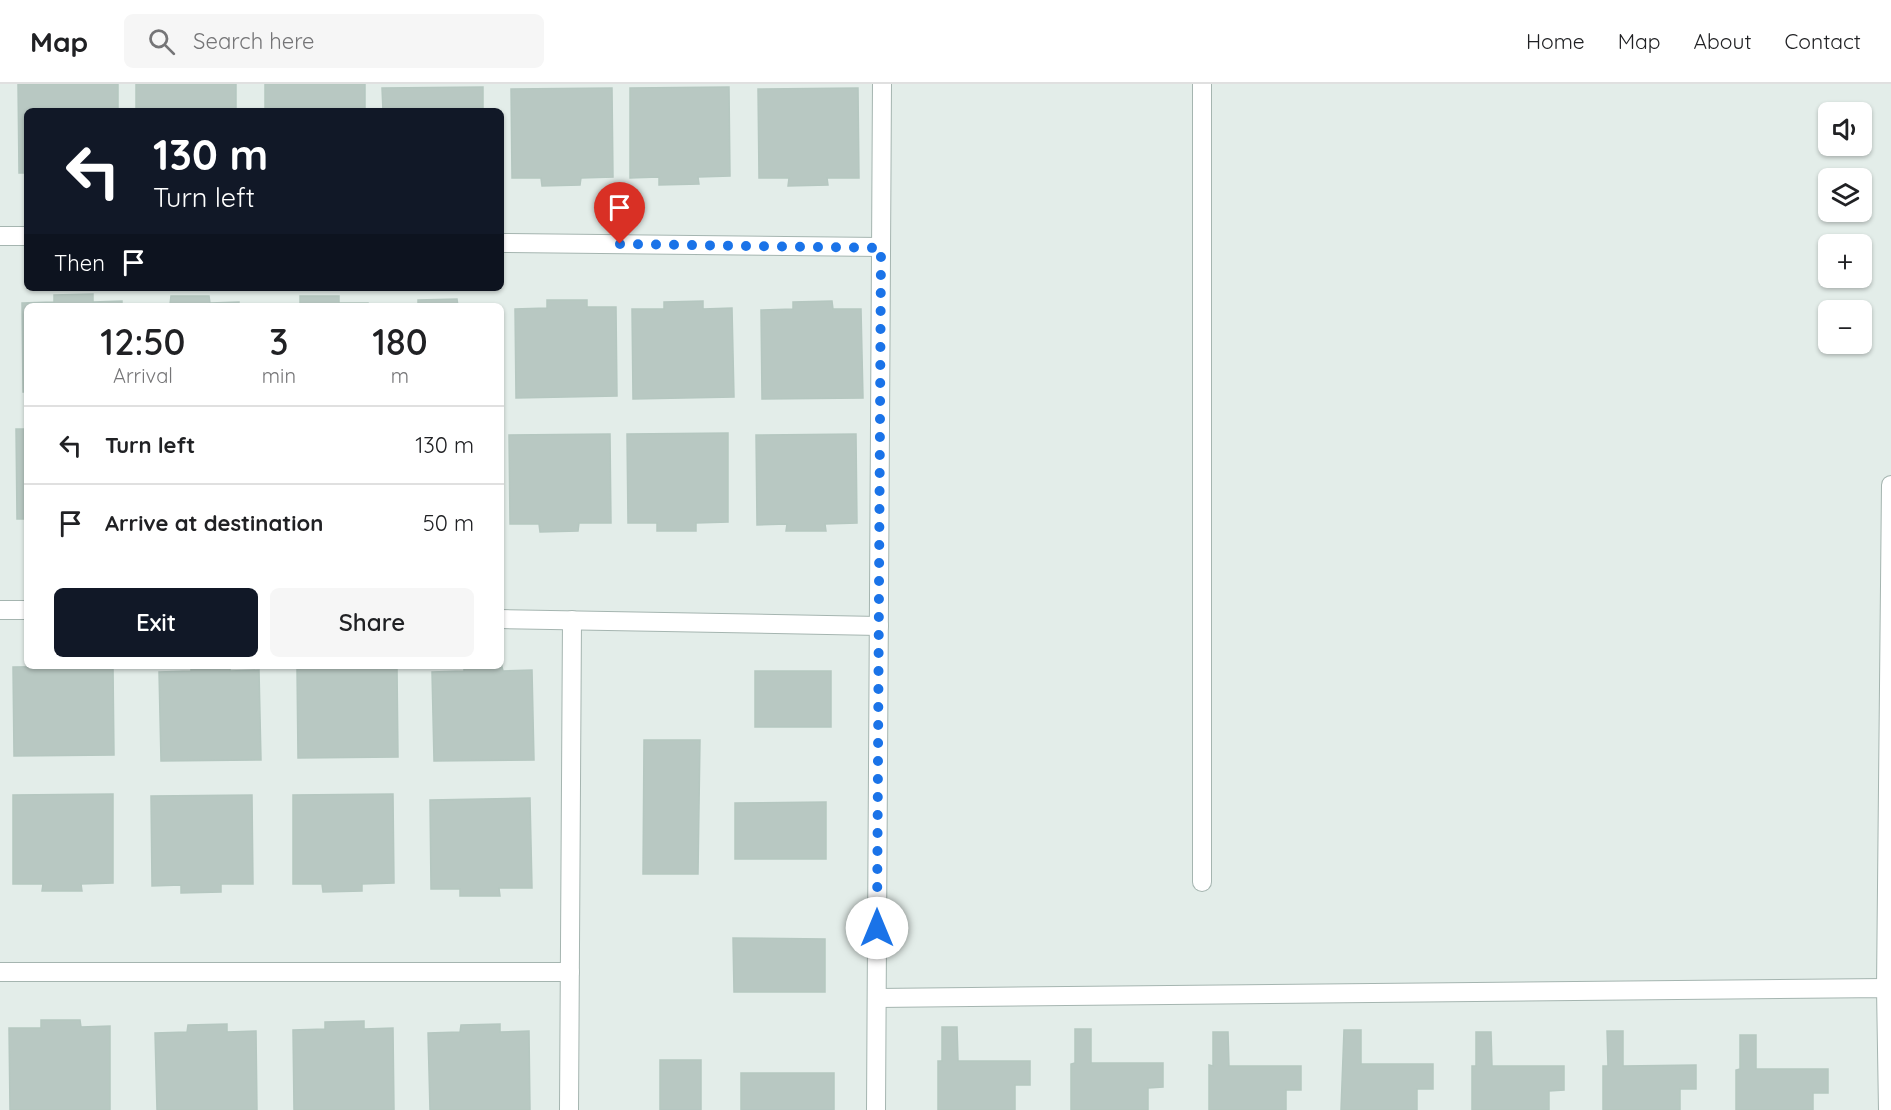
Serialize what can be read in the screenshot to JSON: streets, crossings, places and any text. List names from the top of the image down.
{
  "page": {
    "header": "Map",
    "search": "Search here",
    "nav": [
      "Home",
      "Map",
      "About",
      "Contact"
    ],
    "map_buttons": ["+", "−"],
    "turn": ["130 m", "Turn left"],
    "then": "Then",
    "eta": [
      "12:50",
      "Arrival",
      "3",
      "min",
      "180",
      "m"
    ],
    "list": [
      {
        "name": "Turn left",
        "value": "130 m"
      },
      {
        "name": "Arrive at destination",
        "value": "50 m"
      }
    ],
    "buttons": ["Exit", "Share"]
  }
}
